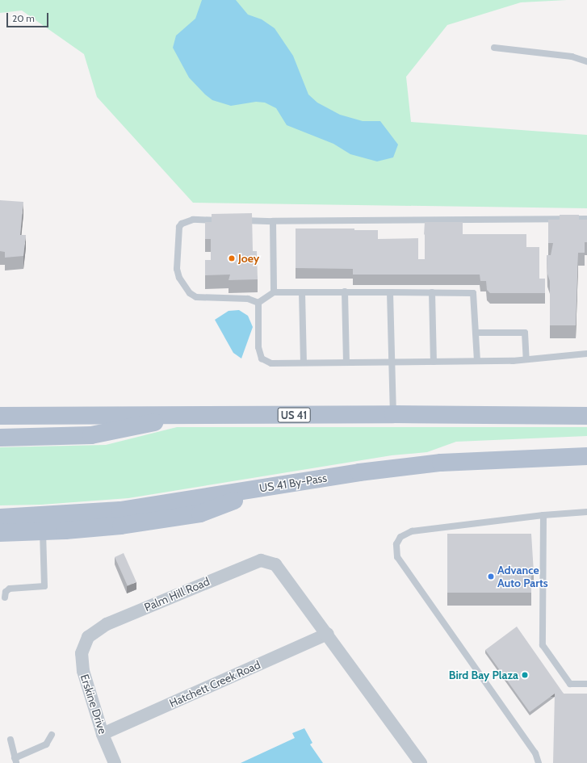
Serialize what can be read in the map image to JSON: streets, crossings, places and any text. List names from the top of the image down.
{
  "streets": {
    "main road": ["US 41", "US 41 By-Pass"],
    "street": ["Palm Hill Road", "Hatchett Creek Road", "Erskine Drive"]
  },
  "crossings": [
    ["Palm Hill Road", "Hatchett Creek Road"],
    ["Palm Hill Road", "Erskine Drive"],
    ["Hatchett Creek Road", "Erskine Drive"]
  ],
  "places": ["Joey", "Advance Auto Parts", "Bird Bay Plaza"],
  "scale_bar": "20 m"
}
